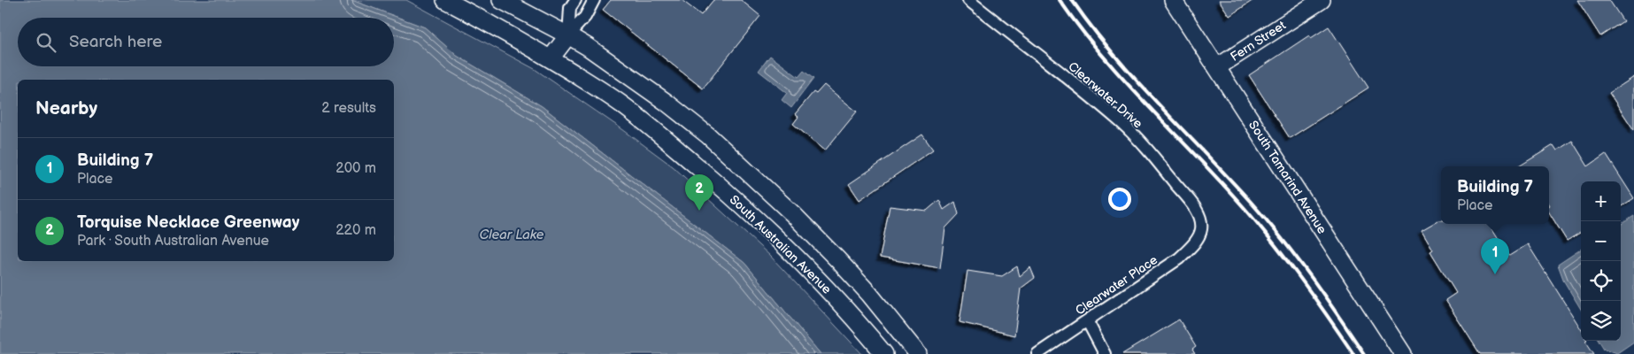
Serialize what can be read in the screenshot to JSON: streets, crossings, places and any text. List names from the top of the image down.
{
  "streets": {
    "main road": ["Fern Street", "South Tamarind Avenue", "South Australian Avenue"],
    "street": ["Clearwater Drive", "Clearwater Place"]
  },
  "crossings": [
    ["Fern Street", "South Tamarind Avenue"],
    ["Clearwater Drive", "Clearwater Place"]
  ],
  "water": ["Clear Lake"],
  "page": {
    "search": "Search here",
    "heading": ["Nearby", "2 results"],
    "list": [
      {
        "mark": "1",
        "name": "Building 7",
        "note": "Place",
        "value": "200 m"
      },
      {
        "mark": "2",
        "name": "Torquise Necklace Greenway",
        "note": "Park · South Australian Avenue",
        "value": "220 m"
      }
    ],
    "popup": ["Building 7", "Place"],
    "pins": ["2", "1"],
    "map_buttons": ["+", "−"]
  }
}
